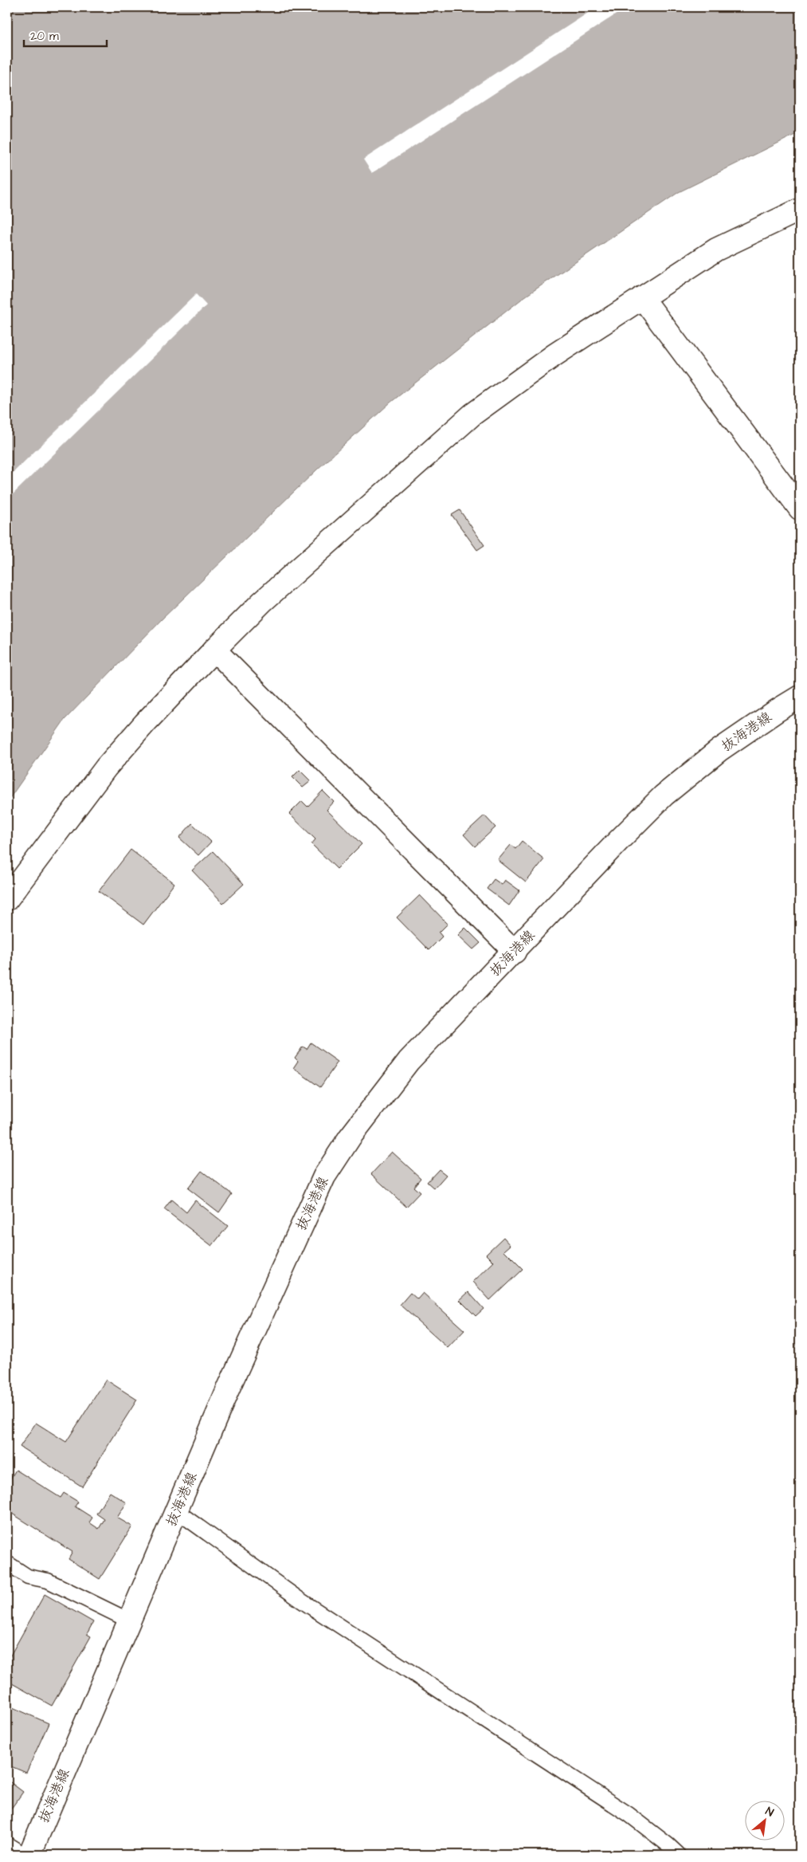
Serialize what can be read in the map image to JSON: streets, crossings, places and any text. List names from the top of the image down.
{
  "streets": {
    "street": ["抜海港線"]
  },
  "scale_bar": "20 m",
  "north": "top right"
}
